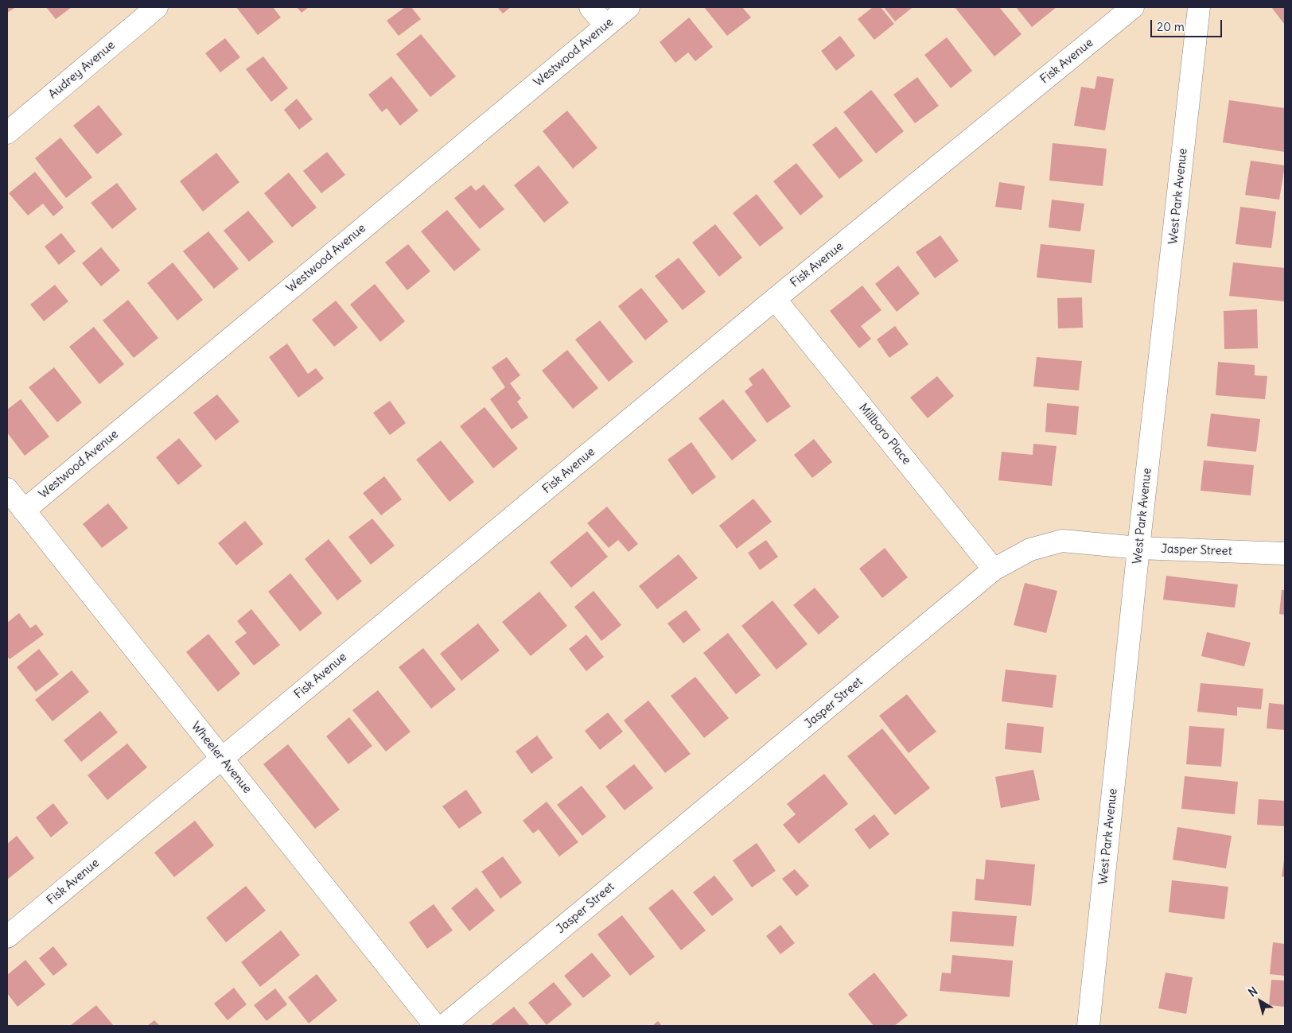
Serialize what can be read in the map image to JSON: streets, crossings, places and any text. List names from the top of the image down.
{
  "streets": {
    "street": [
      "Westwood Avenue",
      "Fisk Avenue",
      "Audrey Avenue",
      "West Park Avenue",
      "Millboro Place",
      "Jasper Street",
      "Wheeler Avenue"
    ]
  },
  "crossings": [
    ["Westwood Avenue", "Wheeler Avenue"],
    ["Fisk Avenue", "Millboro Place"],
    ["Fisk Avenue", "Wheeler Avenue"],
    ["West Park Avenue", "Jasper Street"],
    ["Millboro Place", "Jasper Street"]
  ],
  "scale_bar": "20 m",
  "north": "top left"
}
